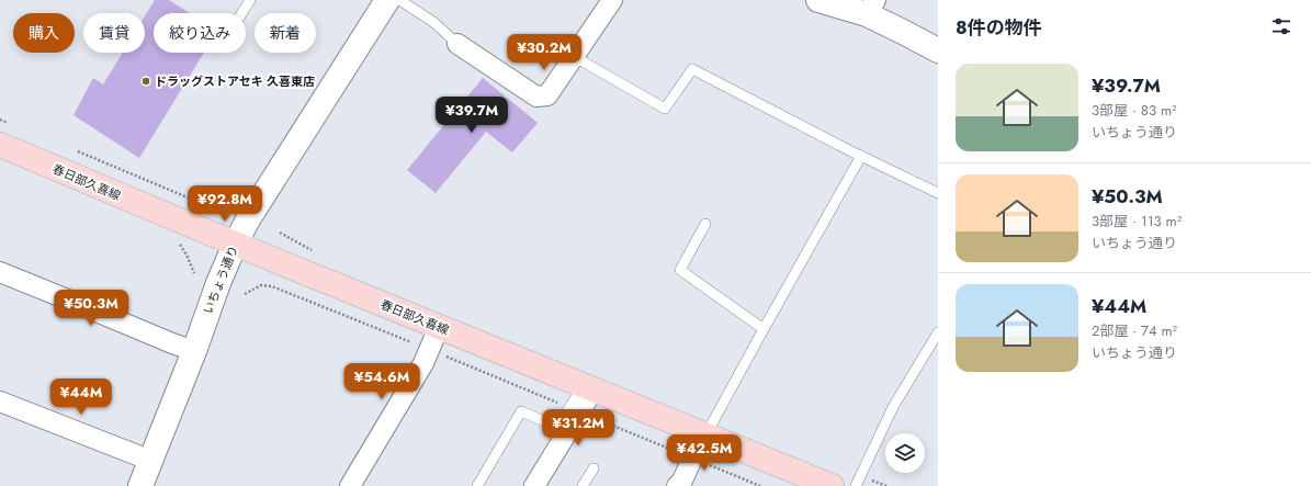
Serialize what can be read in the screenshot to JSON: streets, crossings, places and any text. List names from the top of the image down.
{
  "streets": {
    "main road": ["春日部久喜線"],
    "street": ["いちょう通り"]
  },
  "crossings": [
    ["春日部久喜線", "いちょう通り"]
  ],
  "places": ["ドラッグストアセキ 久喜東店"],
  "page": {
    "heading": "8件の物件",
    "chip": [
      "購入",
      "賃貸",
      "絞り込み",
      "新着"
    ],
    "price": [
      "¥30.2M",
      "¥39.7M",
      "¥92.8M",
      "¥50.3M",
      "¥54.6M",
      "¥44M",
      "¥31.2M",
      "¥42.5M"
    ],
    "list": [
      {
        "name": "¥39.7M",
        "note": "3部屋 · 83 m² · いちょう通り"
      },
      {
        "name": "¥50.3M",
        "note": "3部屋 · 113 m² · いちょう通り"
      },
      {
        "name": "¥44M",
        "note": "2部屋 · 74 m² · いちょう通り"
      }
    ]
  }
}
